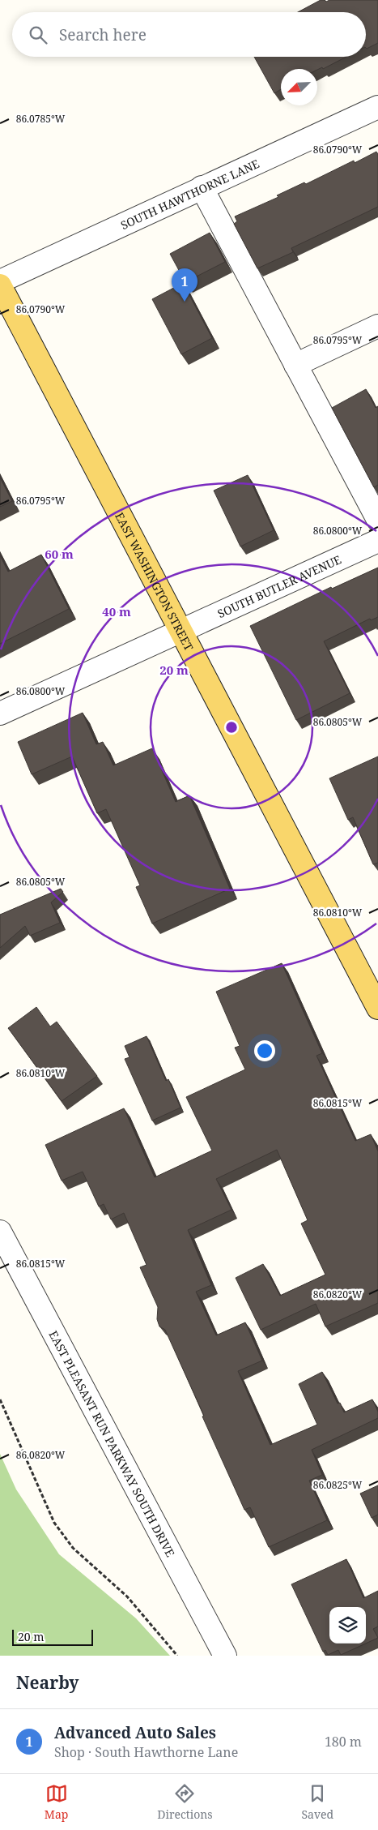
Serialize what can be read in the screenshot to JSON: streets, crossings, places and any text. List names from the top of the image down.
{
  "streets": {
    "main road": ["EAST WASHINGTON STREET"],
    "street": ["SOUTH HAWTHORNE LANE", "SOUTH BUTLER AVENUE", "EAST PLEASANT RUN PARKWAY SOUTH DRIVE"]
  },
  "crossings": [
    ["EAST WASHINGTON STREET", "SOUTH BUTLER AVENUE"]
  ],
  "scale_bar": "20 m",
  "north": "bottom left",
  "page": {
    "search": "Search here",
    "pins": "1",
    "scale": "20 m",
    "heading": "Nearby",
    "list": [
      {
        "mark": "1",
        "name": "Advanced Auto Sales",
        "note": "Shop · South Hawthorne Lane",
        "value": "180 m"
      }
    ],
    "nav": ["Map", "Directions", "Saved"]
  },
  "coordinates": [
    "86.0785°W",
    "86.0790°W",
    "86.0795°W",
    "86.0800°W",
    "86.0805°W",
    "86.0810°W",
    "86.0815°W",
    "86.0820°W",
    "86.0825°W"
  ],
  "rings": ["60 m", "40 m", "20 m"]
}
